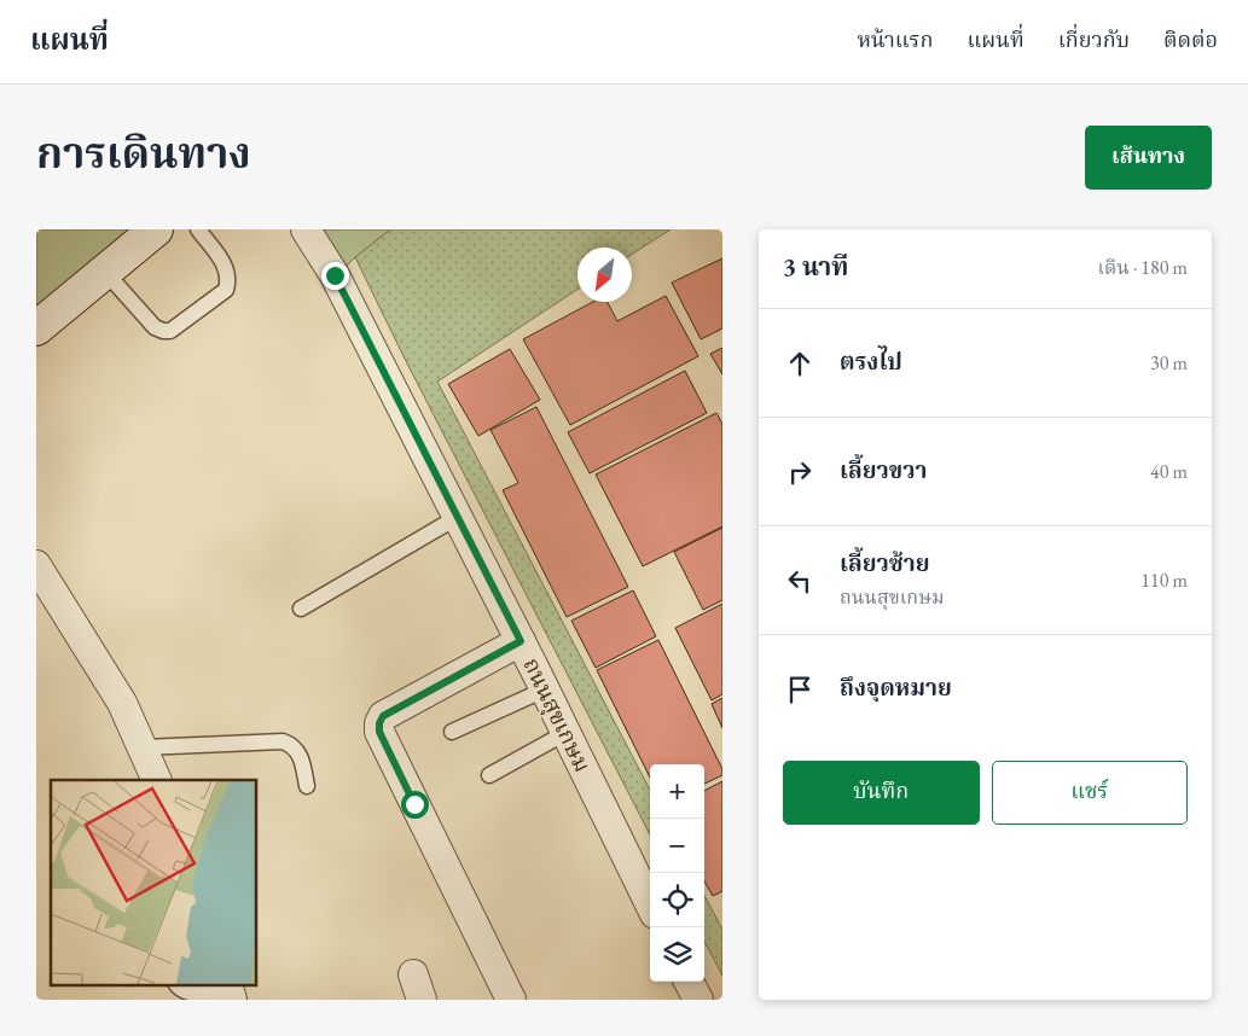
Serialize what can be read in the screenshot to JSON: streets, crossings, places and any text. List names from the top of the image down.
{
  "streets": {
    "street": ["ถนนสุขเกษม"]
  },
  "north": "bottom left",
  "page": {
    "header": "แผนที่",
    "nav": [
      "หน้าแรก",
      "แผนที่",
      "เกี่ยวกับ",
      "ติดต่อ"
    ],
    "title": "การเดินทาง",
    "buttons": [
      "เส้นทาง",
      ["บันทึก", "แชร์"]
    ],
    "heading": ["3 นาที", "เดิน · 180 m"],
    "list": [
      ["ตรงไป", "30 m"],
      ["เลี้ยวขวา", "40 m"],
      ["เลี้ยวซ้าย", "ถนนสุขเกษม", "110 m"],
      "ถึงจุดหมาย"
    ],
    "map_buttons": ["+", "−"]
  }
}
